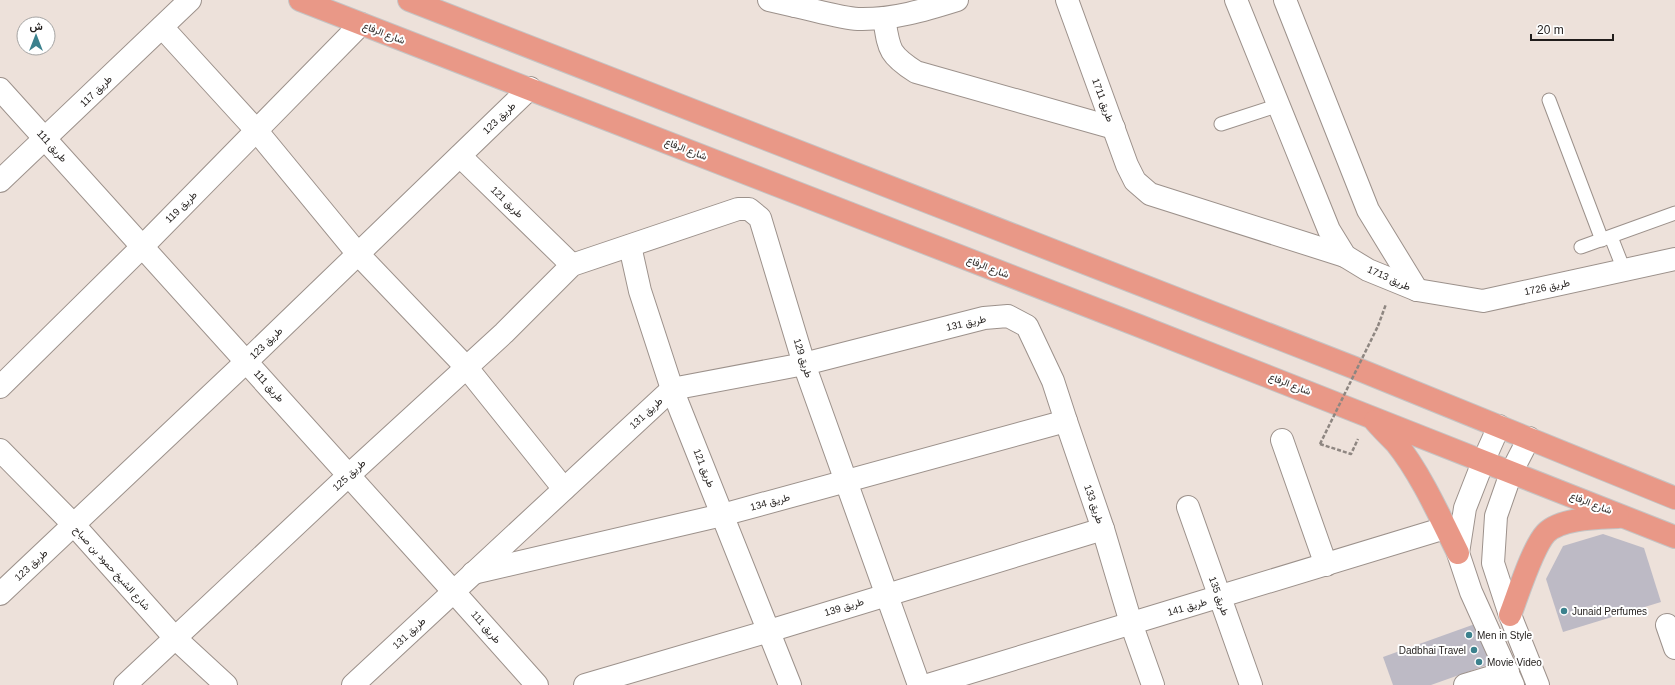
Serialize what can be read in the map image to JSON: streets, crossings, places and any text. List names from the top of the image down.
{
  "streets": {
    "main road": ["شارع الرفاع"],
    "street": [
      "طريق 117",
      "طريق 1711",
      "طريق 123",
      "طريق 111",
      "طريق 121",
      "طريق 119",
      "طريق 1713",
      "طريق 1726",
      "طريق 131",
      "طريق 129",
      "طريق 125",
      "طريق 134",
      "طريق 133",
      "شارع الشيخ حمود بن صباح",
      "طريق 135",
      "طريق 139",
      "طريق 141"
    ]
  },
  "crossings": [
    ["شارع الرفاع", "طريق 123"],
    ["شارع الرفاع", "طريق 119"],
    ["طريق 117", "طريق 111"],
    ["طريق 1711", "طريق 1713"],
    ["طريق 123", "طريق 111"],
    ["طريق 123", "طريق 121"],
    ["طريق 123", "شارع الشيخ حمود بن صباح"],
    ["طريق 111", "طريق 119"],
    ["طريق 111", "طريق 131"],
    ["طريق 111", "طريق 125"],
    ["طريق 121", "طريق 131"],
    ["طريق 121", "طريق 129"],
    ["طريق 121", "طريق 125"],
    ["طريق 121", "طريق 134"],
    ["طريق 121", "طريق 139"],
    ["طريق 1713", "طريق 1726"],
    ["طريق 131", "طريق 129"],
    ["طريق 131", "طريق 134"],
    ["طريق 131", "طريق 133"],
    ["طريق 129", "طريق 125"],
    ["طريق 129", "طريق 134"],
    ["طريق 129", "طريق 139"],
    ["طريق 125", "شارع الشيخ حمود بن صباح"],
    ["طريق 134", "طريق 133"],
    ["طريق 133", "طريق 139"],
    ["طريق 133", "طريق 141"],
    ["طريق 135", "طريق 141"]
  ],
  "places": [
    "Junaid Perfumes",
    "Men in Style",
    "Dadbhai Travel",
    "Movie Video"
  ],
  "scale_bar": "20 m",
  "north": "top"
}
